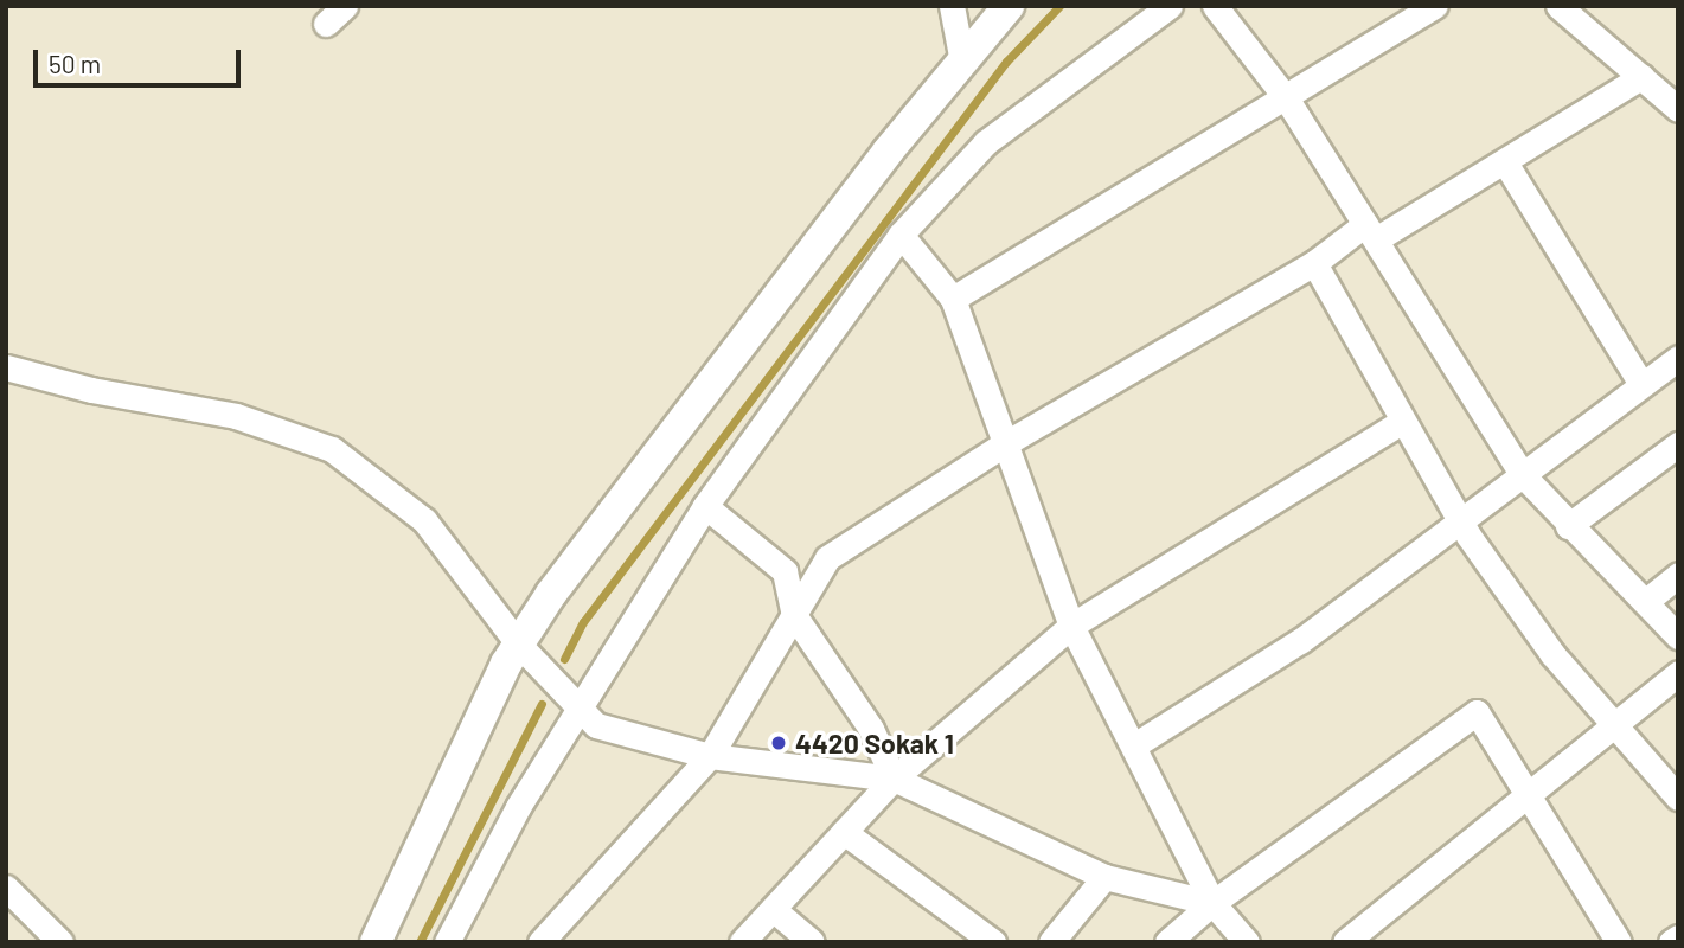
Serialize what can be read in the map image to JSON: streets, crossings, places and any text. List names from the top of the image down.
{
  "places": ["4420 Sokak 1"],
  "scale_bar": "50 m"
}
